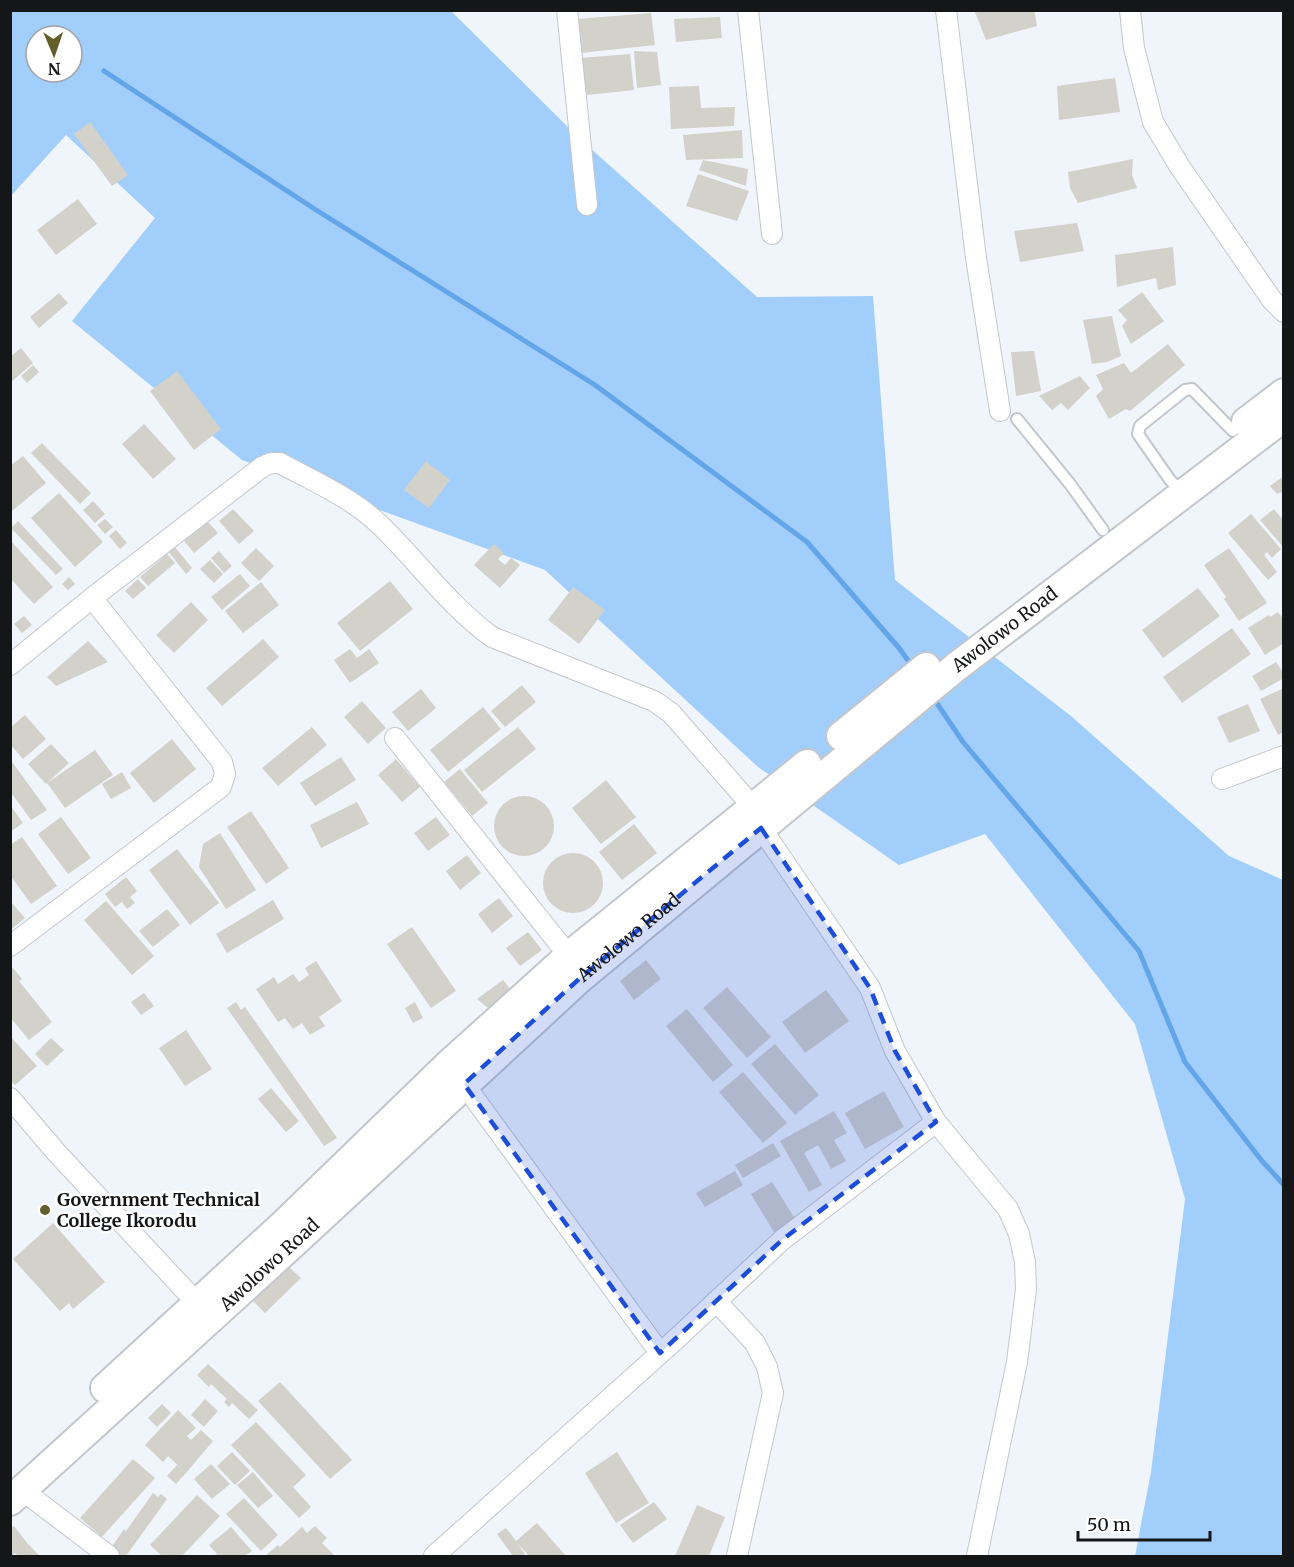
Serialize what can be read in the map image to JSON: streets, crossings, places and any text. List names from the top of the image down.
{
  "streets": {
    "main road": ["Awolowo Road"]
  },
  "places": ["Government Technical College Ikorodu"],
  "scale_bar": "50 m",
  "north": "bottom"
}
